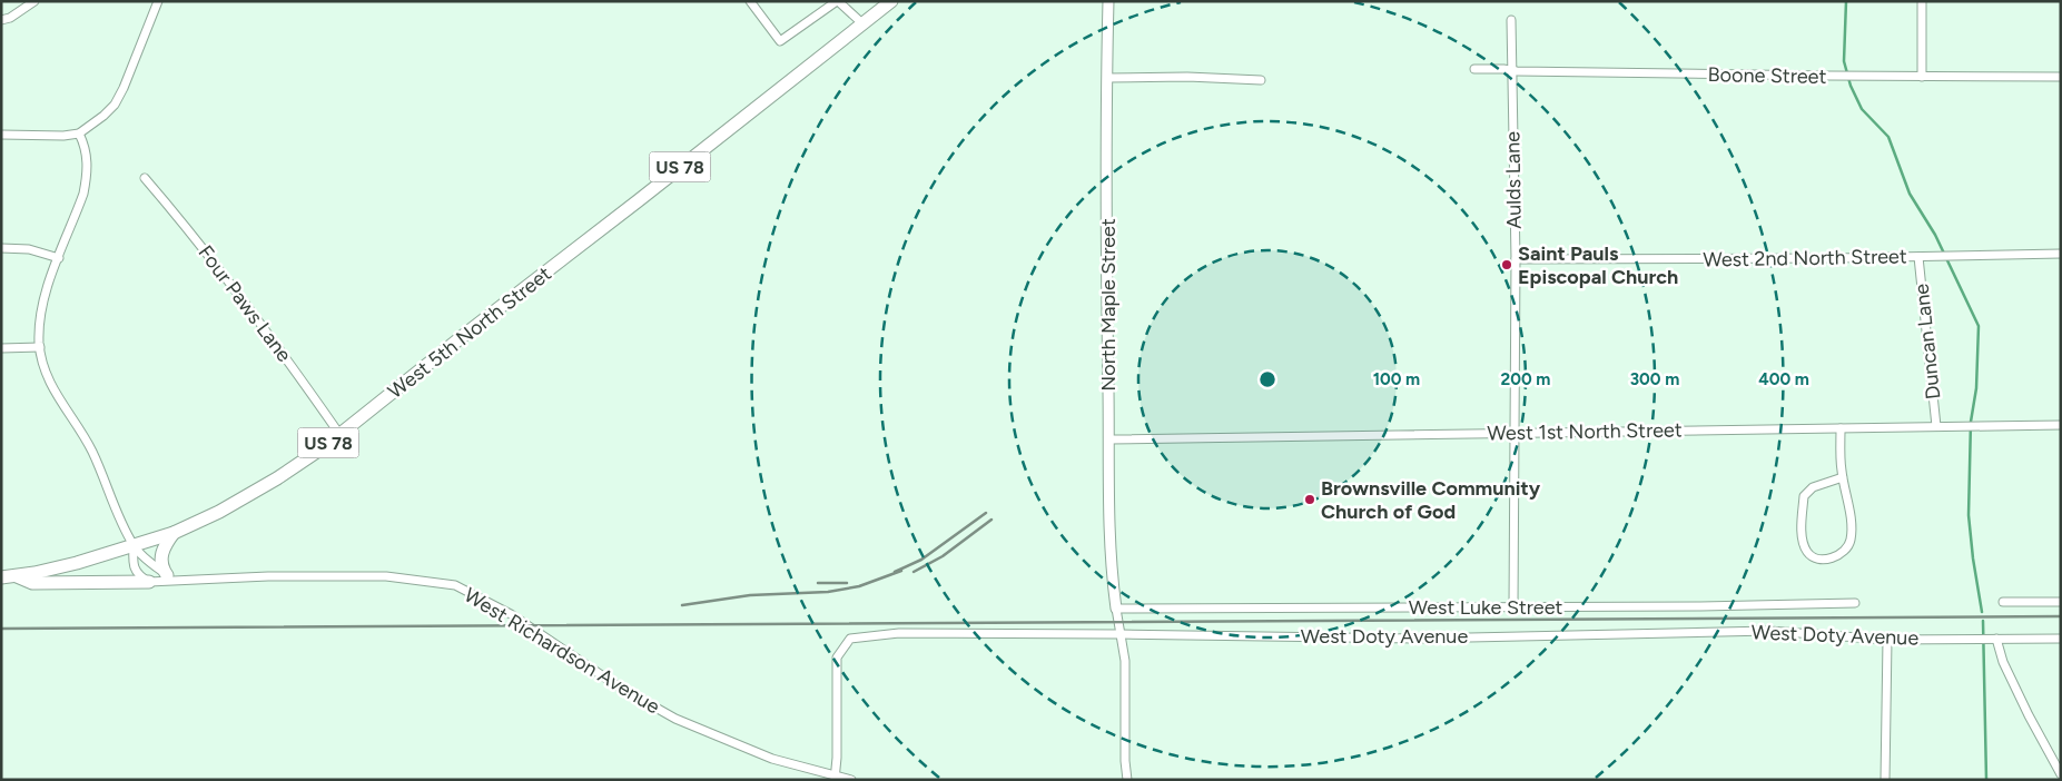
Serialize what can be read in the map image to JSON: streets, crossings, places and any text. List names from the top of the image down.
{
  "streets": {
    "main road": ["US 78", "West 5th North Street"],
    "street": [
      "Boone Street",
      "Aulds Lane",
      "West 2nd North Street",
      "Four Paws Lane",
      "North Maple Street",
      "Duncan Lane",
      "West 1st North Street",
      "West Luke Street",
      "West Doty Avenue",
      "West Richardson Avenue"
    ]
  },
  "crossings": [
    ["Boone Street", "Aulds Lane"],
    ["Aulds Lane", "West 2nd North Street"],
    ["Aulds Lane", "West 1st North Street"],
    ["Aulds Lane", "West Luke Street"],
    ["West 2nd North Street", "Duncan Lane"],
    ["Four Paws Lane", "West 5th North Street"],
    ["North Maple Street", "West 1st North Street"],
    ["North Maple Street", "West Luke Street"],
    ["West 5th North Street", "West Richardson Avenue"],
    ["Duncan Lane", "West 1st North Street"],
    ["West Doty Avenue", "West Richardson Avenue"]
  ],
  "places": ["Saint Pauls Episcopal Church", "Brownsville Community Church of God"],
  "rings": [
    "100 m",
    "200 m",
    "300 m",
    "400 m"
  ]
}
